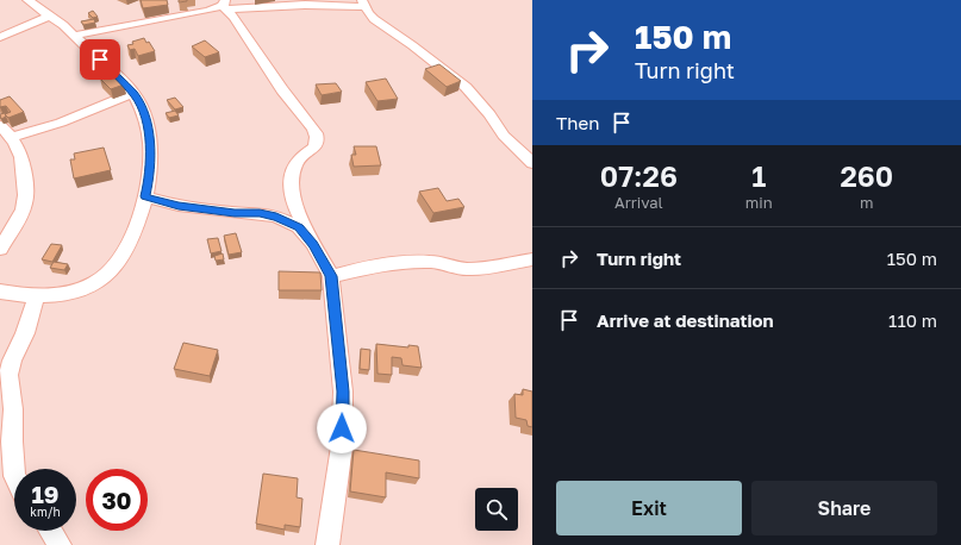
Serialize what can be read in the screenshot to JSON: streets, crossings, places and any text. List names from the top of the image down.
{
  "page": {
    "turn": ["150 m", "Turn right"],
    "then": "Then",
    "eta": [
      "07:26",
      "Arrival",
      "1",
      "min",
      "260",
      "m"
    ],
    "list": [
      {
        "name": "Turn right",
        "value": "150 m"
      },
      {
        "name": "Arrive at destination",
        "value": "110 m"
      }
    ],
    "speed": "19 km/h",
    "limit": "30",
    "buttons": ["Exit", "Share"]
  }
}
